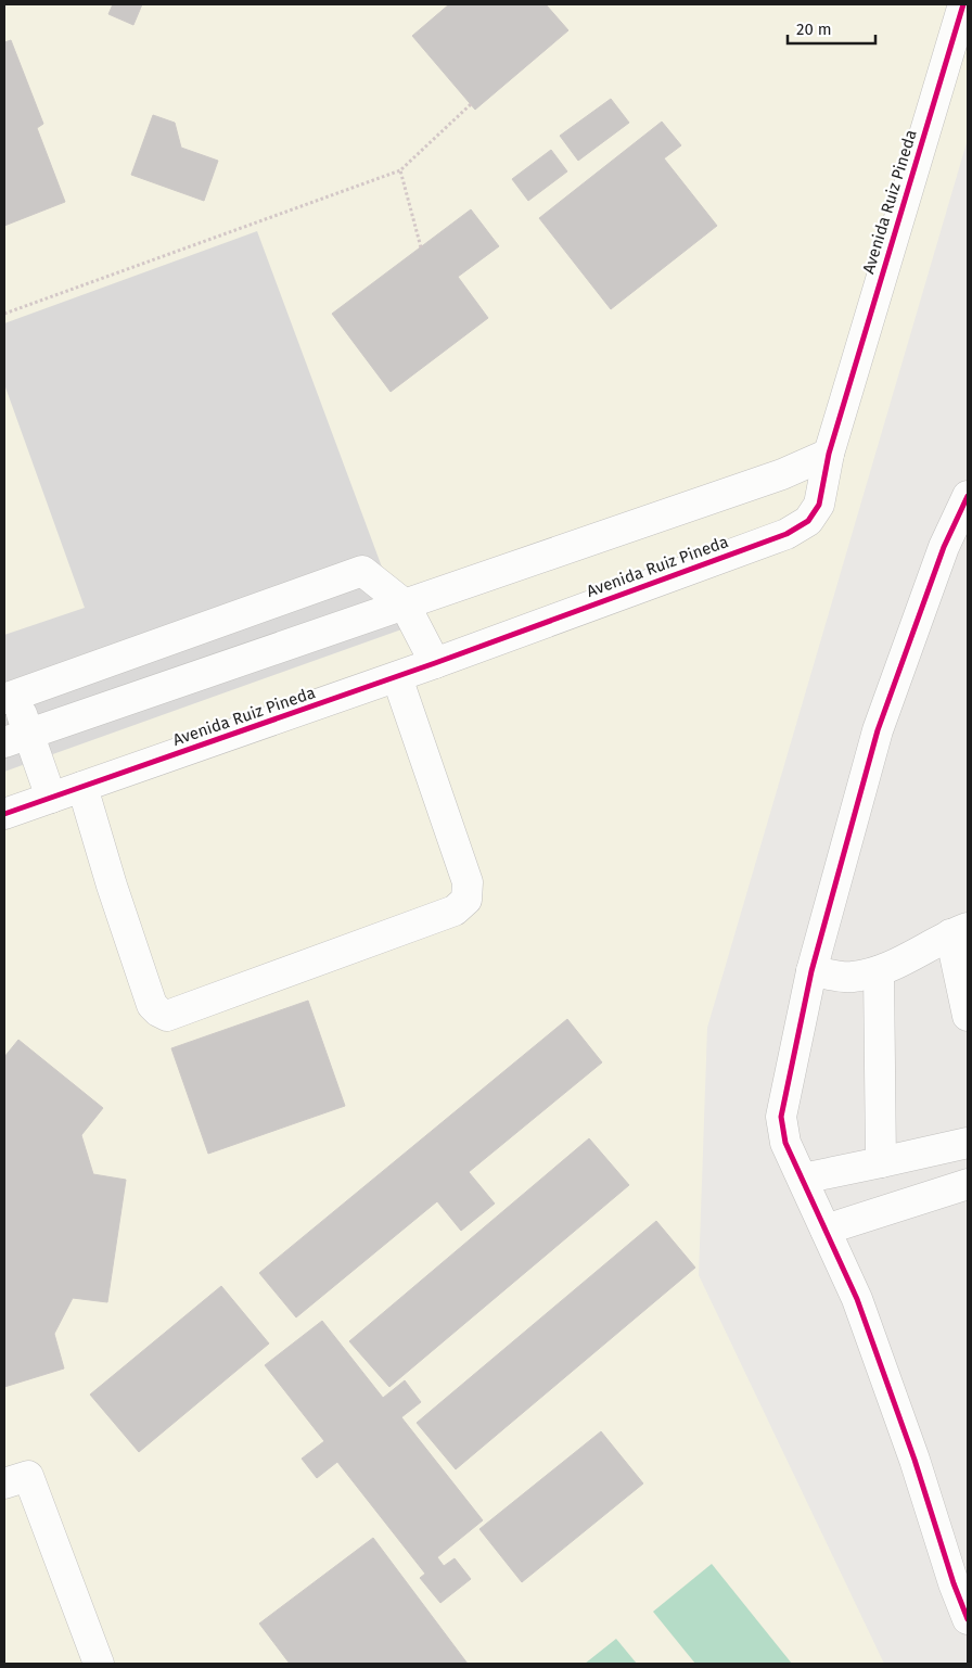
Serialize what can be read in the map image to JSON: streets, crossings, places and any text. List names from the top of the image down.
{
  "streets": {
    "street": ["Avenida Ruiz Pineda"]
  },
  "scale_bar": "20 m"
}
